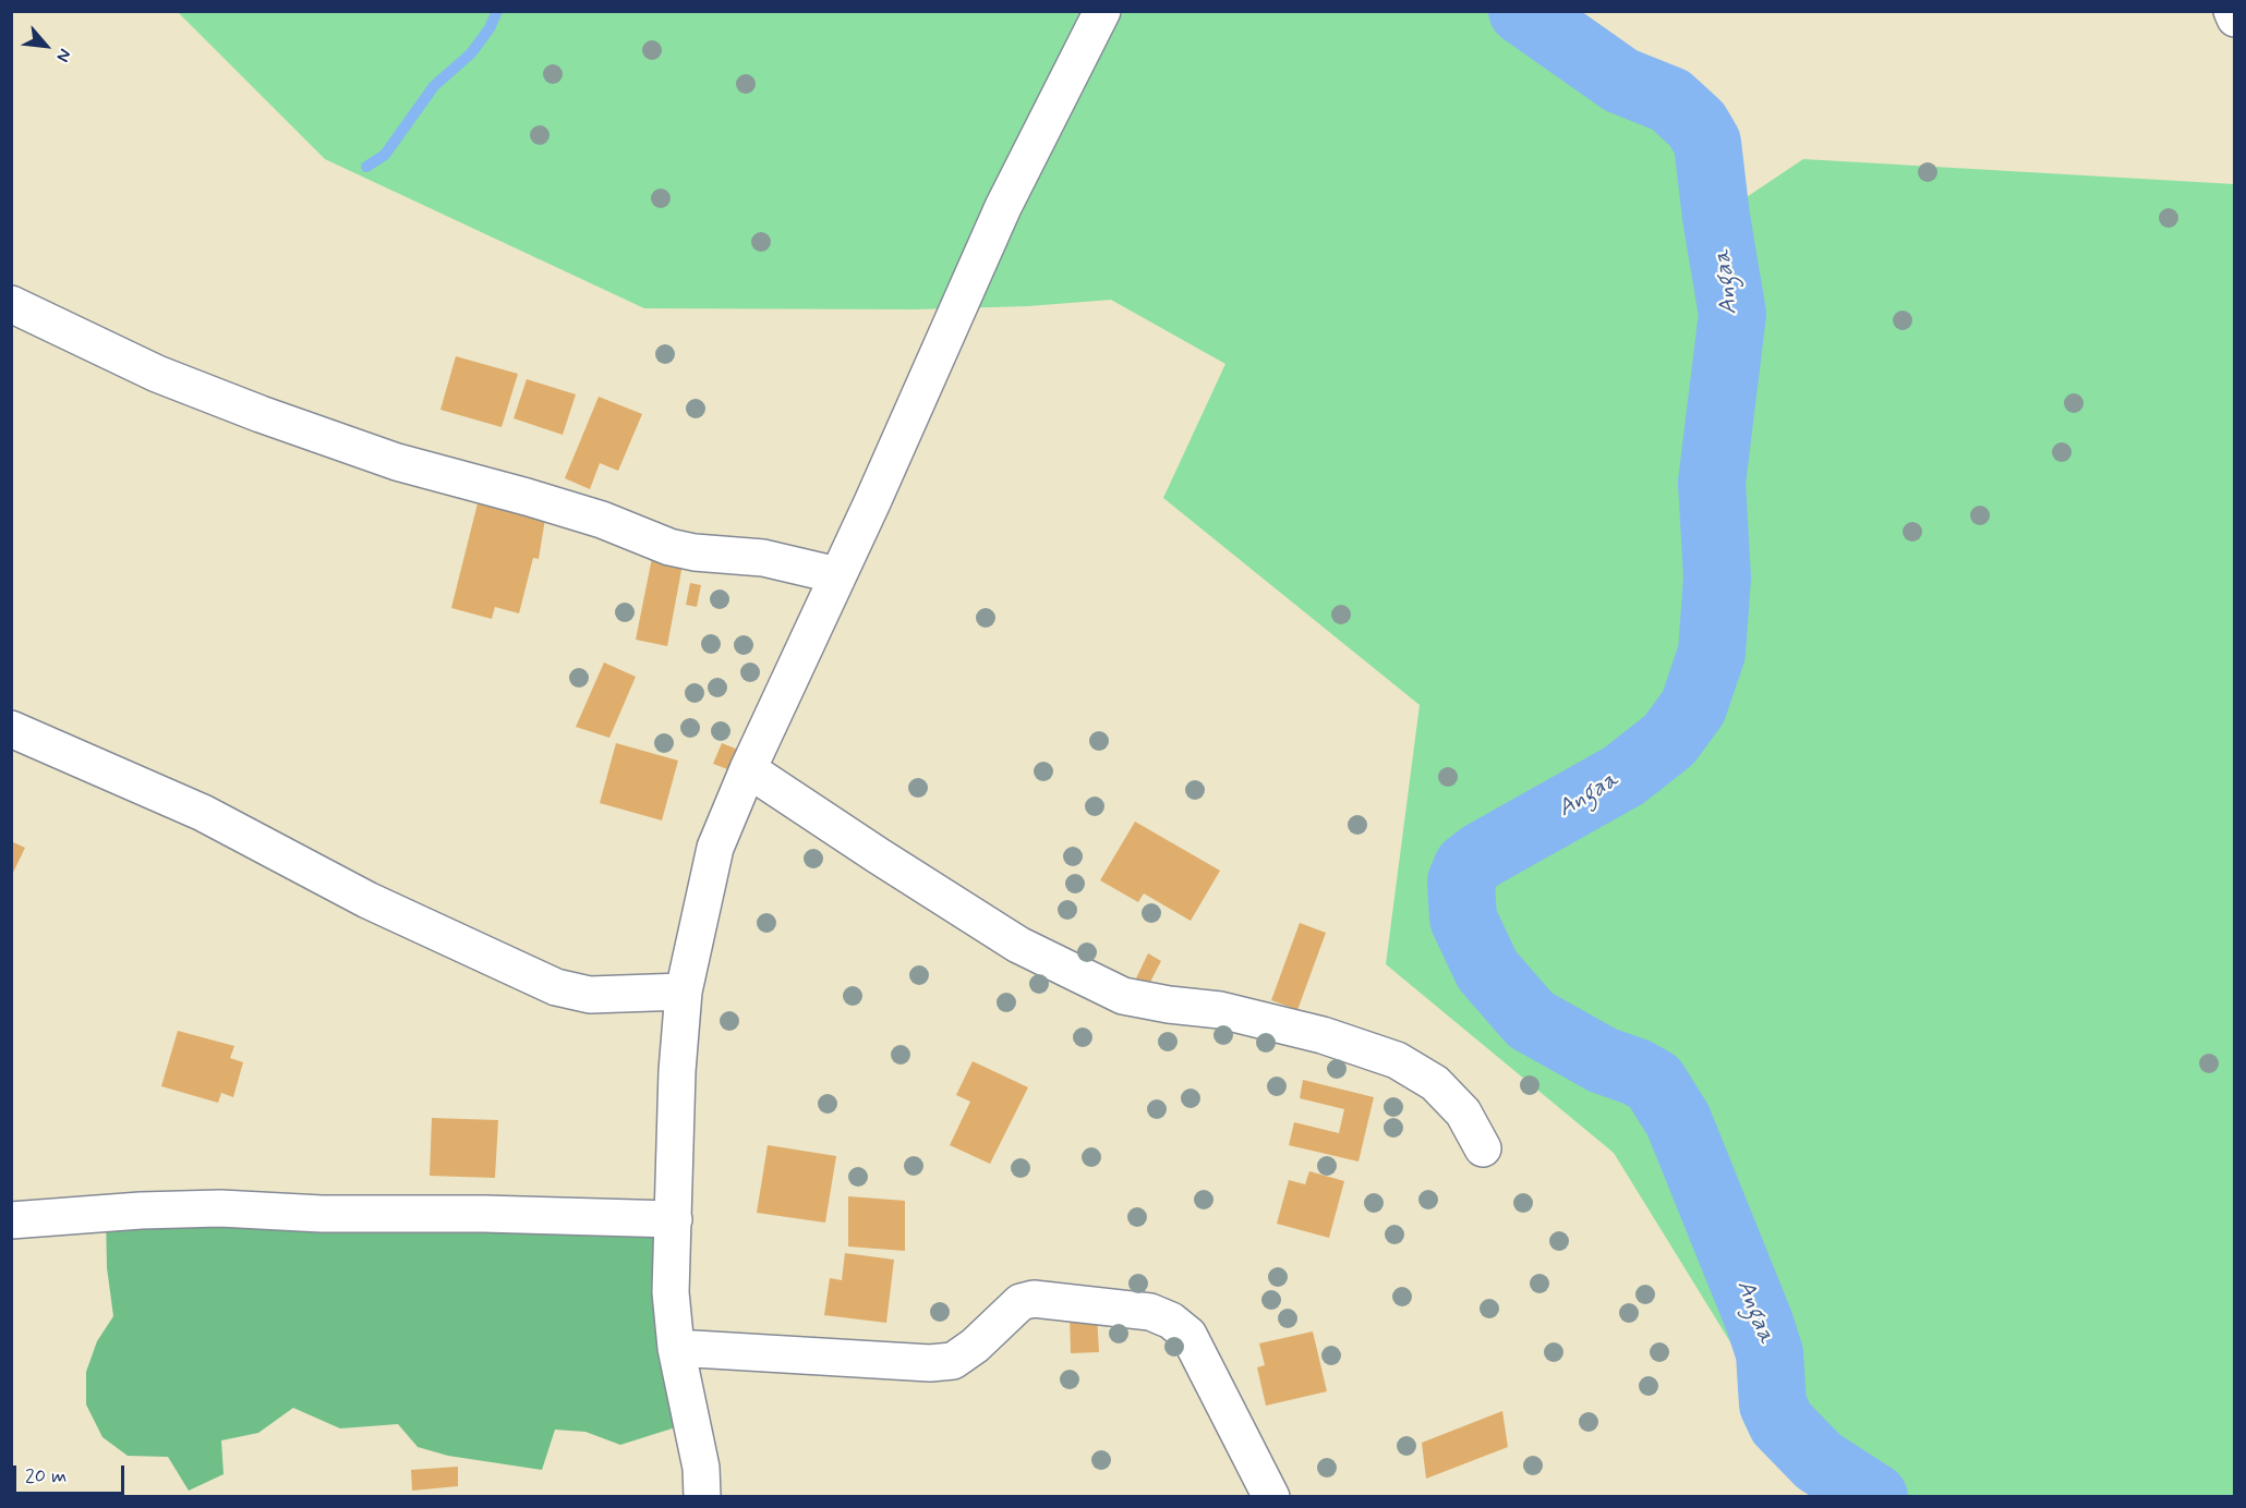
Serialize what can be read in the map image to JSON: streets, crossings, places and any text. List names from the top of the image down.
{
  "water": ["Angaa"],
  "scale_bar": "20 m",
  "north": "bottom right"
}
